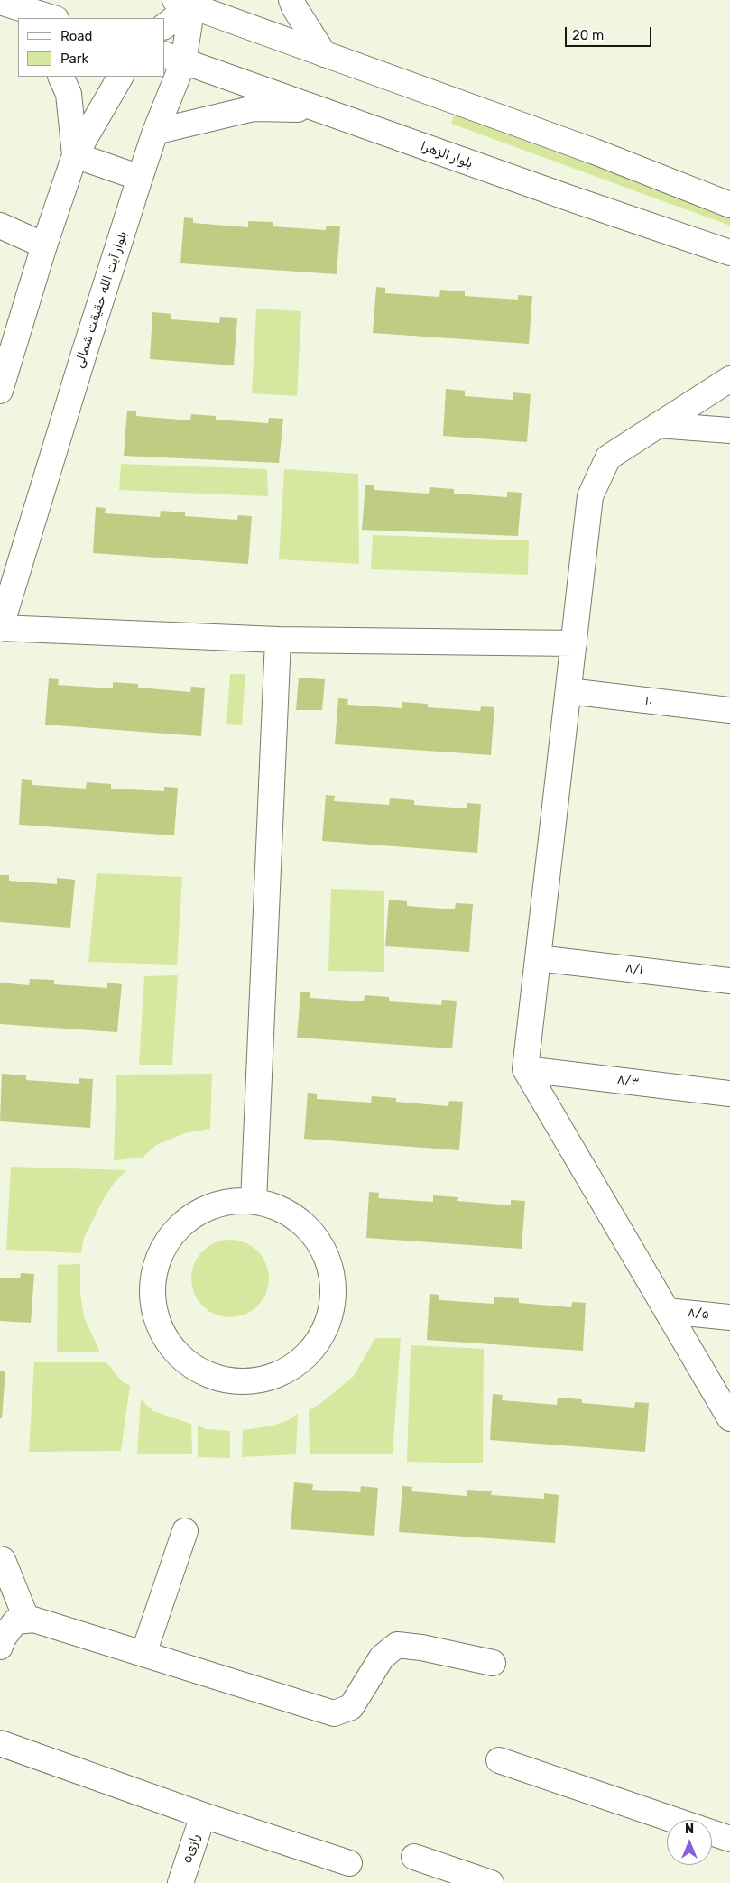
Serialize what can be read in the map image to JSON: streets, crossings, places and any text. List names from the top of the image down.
{
  "streets": {
    "street": [
      "بلوار الزهرا",
      "بلوار آیت الله حقیقت شمالی",
      "۱۰",
      "۸/۱",
      "۸/۳",
      "۸/۵",
      "رازی۵"
    ]
  },
  "crossings": [
    ["بلوار الزهرا", "بلوار آیت الله حقیقت شمالی"]
  ],
  "legend": ["Road", "Park"],
  "scale_bar": "20 m",
  "north": "top"
}
